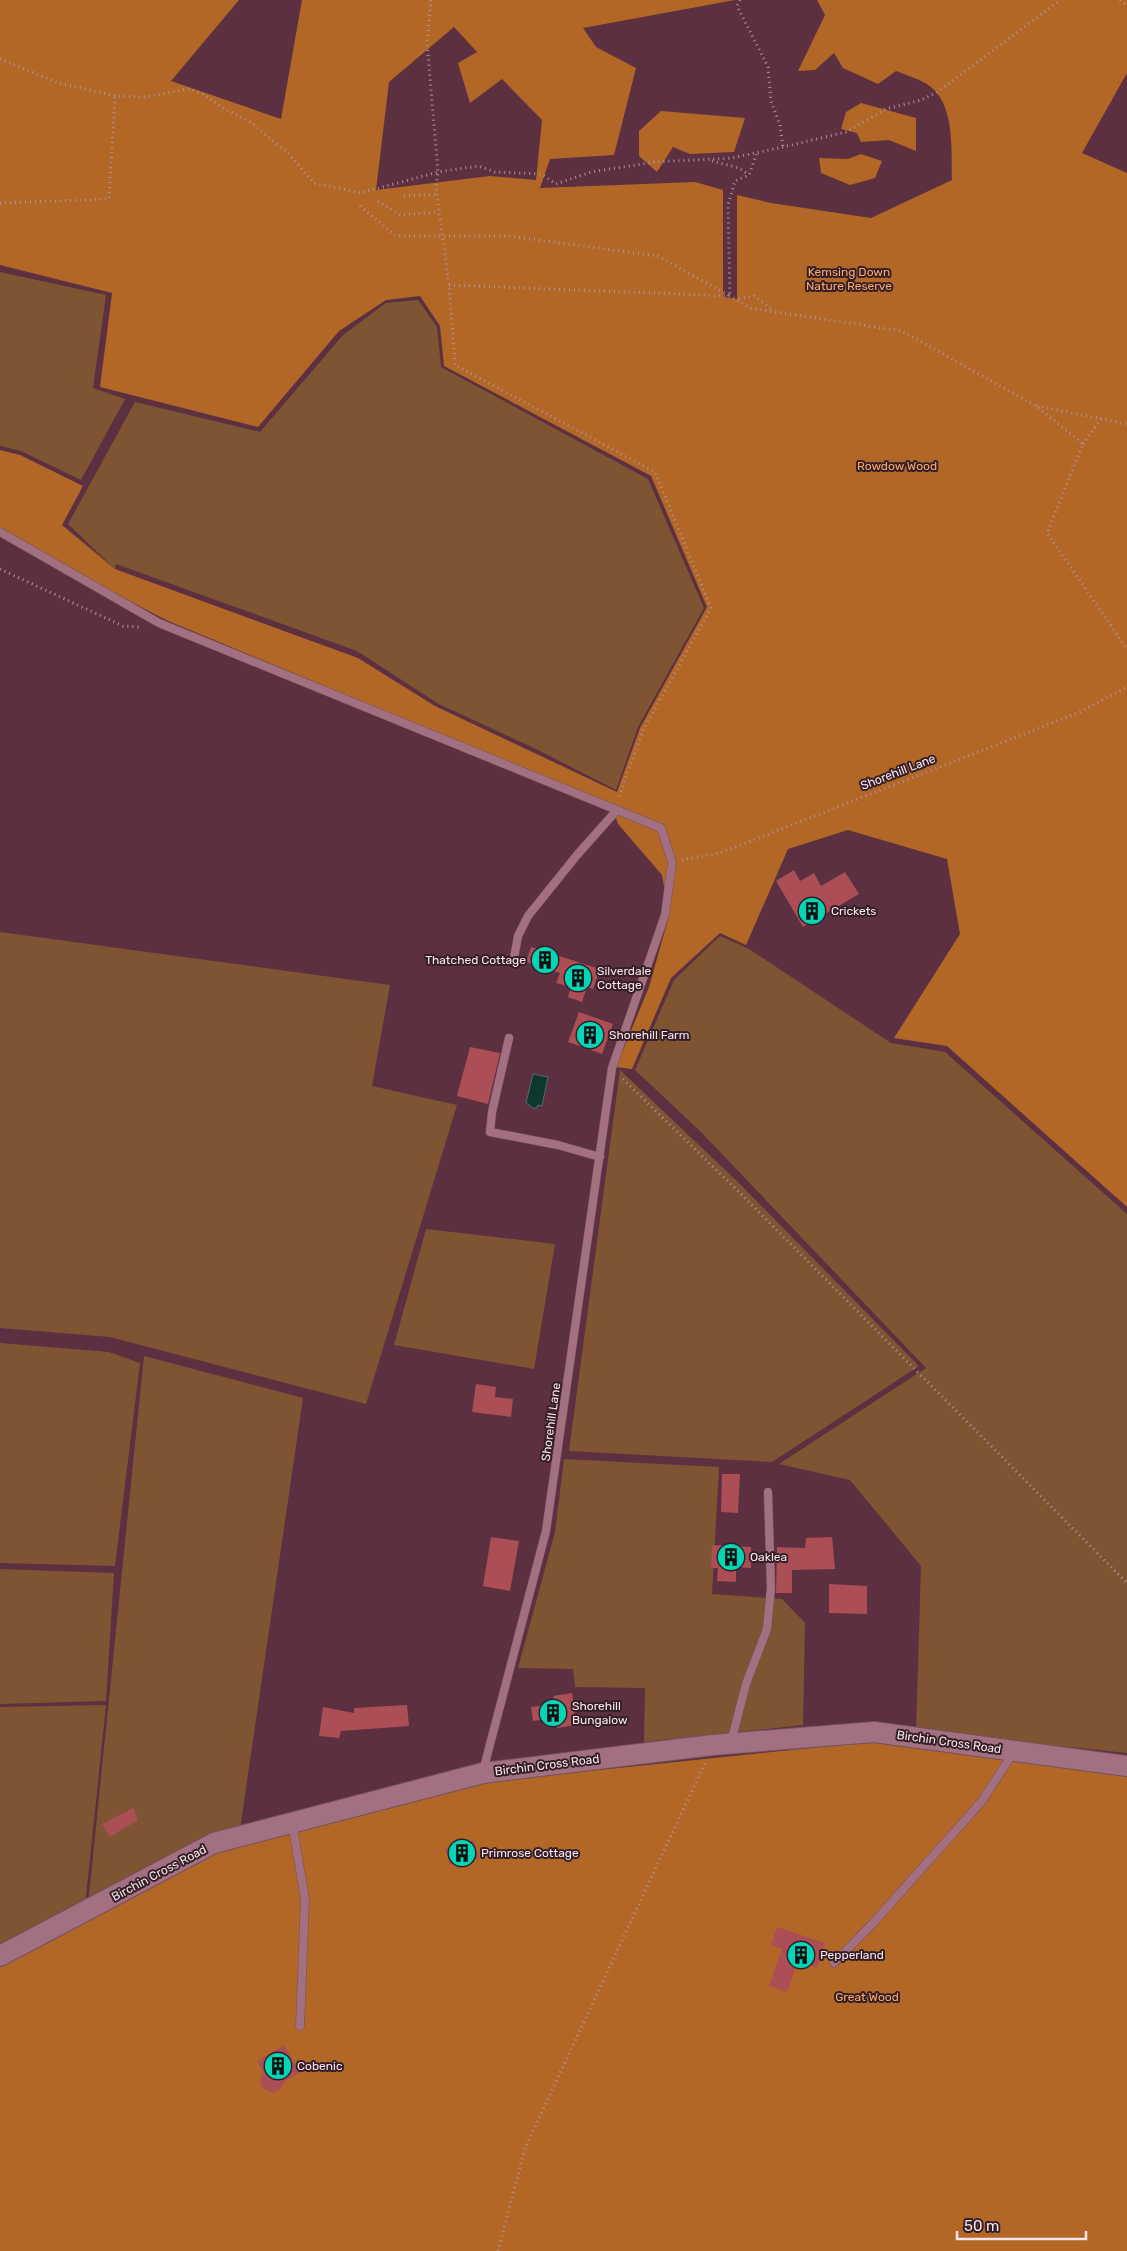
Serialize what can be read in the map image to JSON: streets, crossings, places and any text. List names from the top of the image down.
{
  "streets": {
    "street": ["Birchin Cross Road"],
    "lane": ["Shorehill Lane"]
  },
  "crossings": [
    ["Shorehill Lane", "Birchin Cross Road"]
  ],
  "parks": ["Kemsing Down Nature Reserve", "Rowdow Wood", "Great Wood"],
  "places": {
    "building": [
      "Crickets",
      "Thatched Cottage",
      "Silverdale Cottage",
      "Shorehill Farm",
      "Oaklea",
      "Shorehill Bungalow",
      "Primrose Cottage",
      "Pepperland",
      "Cobenic"
    ]
  },
  "scale_bar": "50 m"
}
